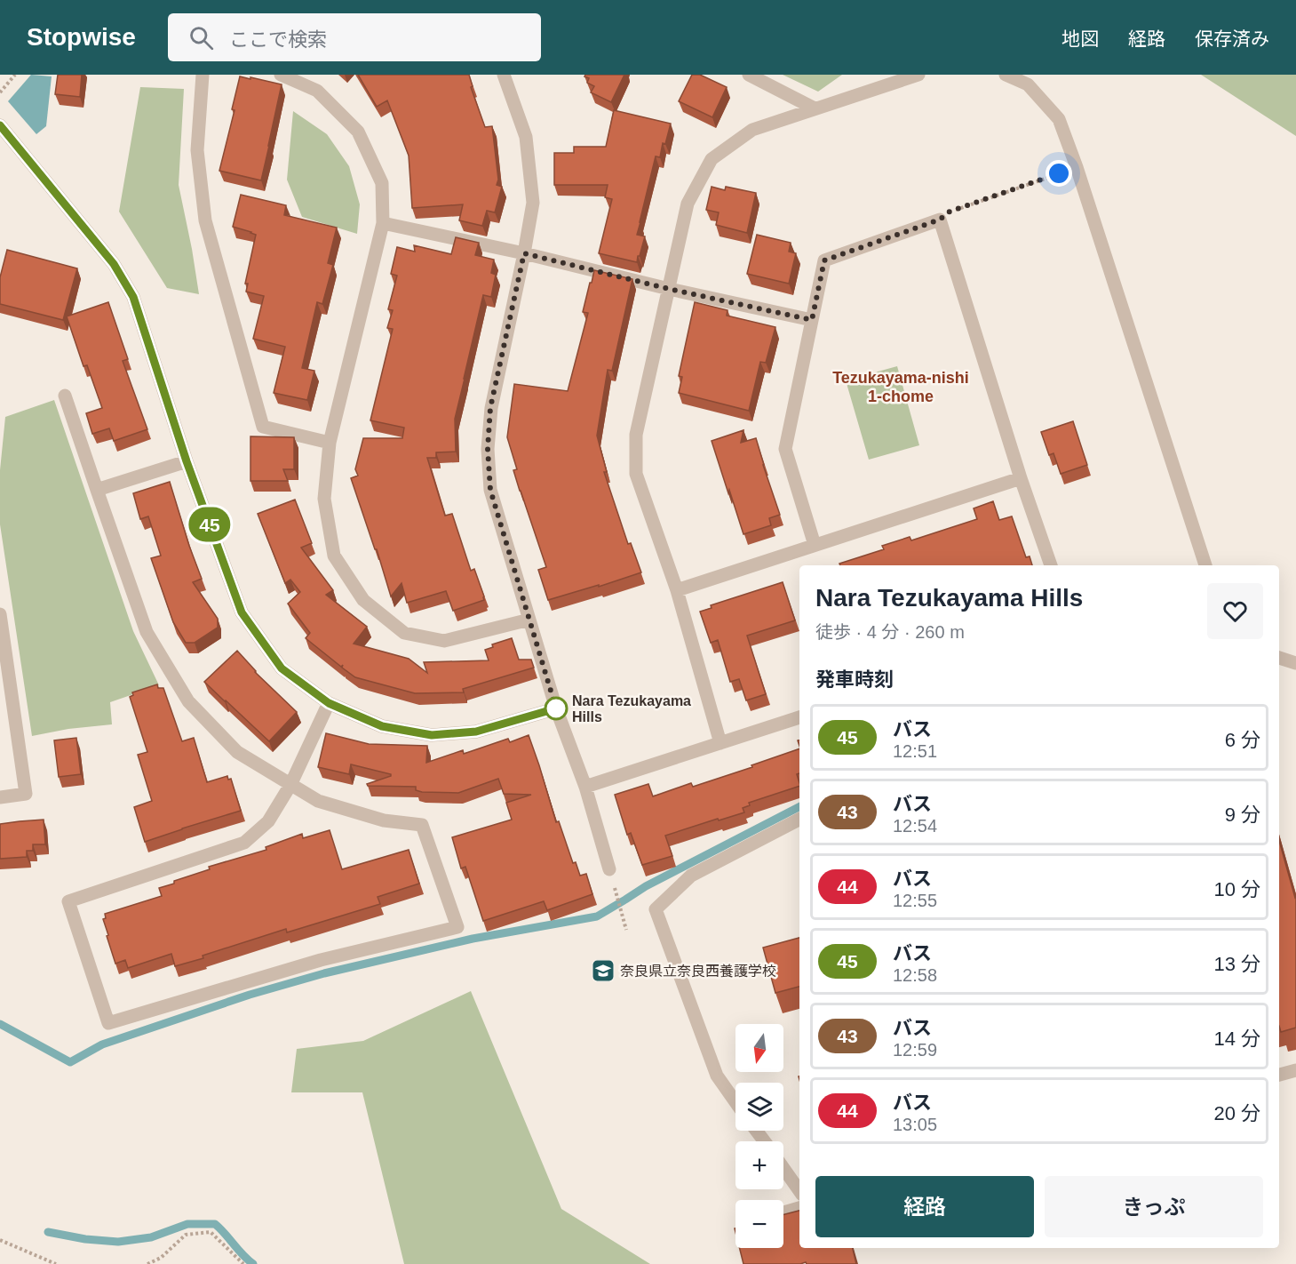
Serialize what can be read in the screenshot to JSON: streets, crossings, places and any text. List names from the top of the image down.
{
  "districts": ["Tezukayama-nishi 1-chome"],
  "places": {
    "other": ["Nara Tezukayama Hills"],
    "school or university": ["奈良県立奈良西養護学校"]
  },
  "lines": ["bus line 45"],
  "north": "bottom",
  "page": {
    "header": "Stopwise",
    "search": "ここで検索",
    "nav": ["地図", "経路", "保存済み"],
    "on_map": "45",
    "heading": [
      ["Nara Tezukayama Hills", "徒歩 · 4 分 · 260 m"],
      "発車時刻"
    ],
    "list": [
      {
        "mark": "45",
        "name": "バス",
        "note": "12:51",
        "value": "6 分"
      },
      {
        "mark": "43",
        "name": "バス",
        "note": "12:54",
        "value": "9 分"
      },
      {
        "mark": "44",
        "name": "バス",
        "note": "12:55",
        "value": "10 分"
      },
      {
        "mark": "45",
        "name": "バス",
        "note": "12:58",
        "value": "13 分"
      },
      {
        "mark": "43",
        "name": "バス",
        "note": "12:59",
        "value": "14 分"
      },
      {
        "mark": "44",
        "name": "バス",
        "note": "13:05",
        "value": "20 分"
      }
    ],
    "map_buttons": ["+", "−"],
    "buttons": ["経路", "きっぷ"]
  }
}
